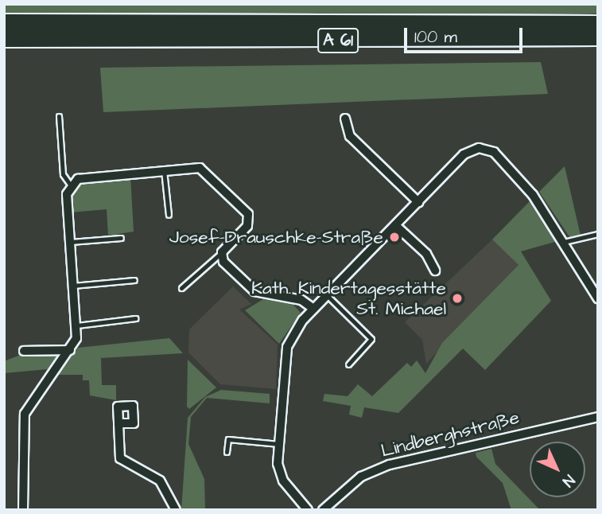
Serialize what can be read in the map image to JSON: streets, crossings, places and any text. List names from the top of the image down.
{
  "streets": {
    "highway": ["A 61"],
    "street": ["Lindberghstraße"]
  },
  "places": ["Josef-Drauschke-Straße", "Kath. Kindertagesstätte St. Michael"],
  "scale_bar": "100 m",
  "north": "bottom right"
}
